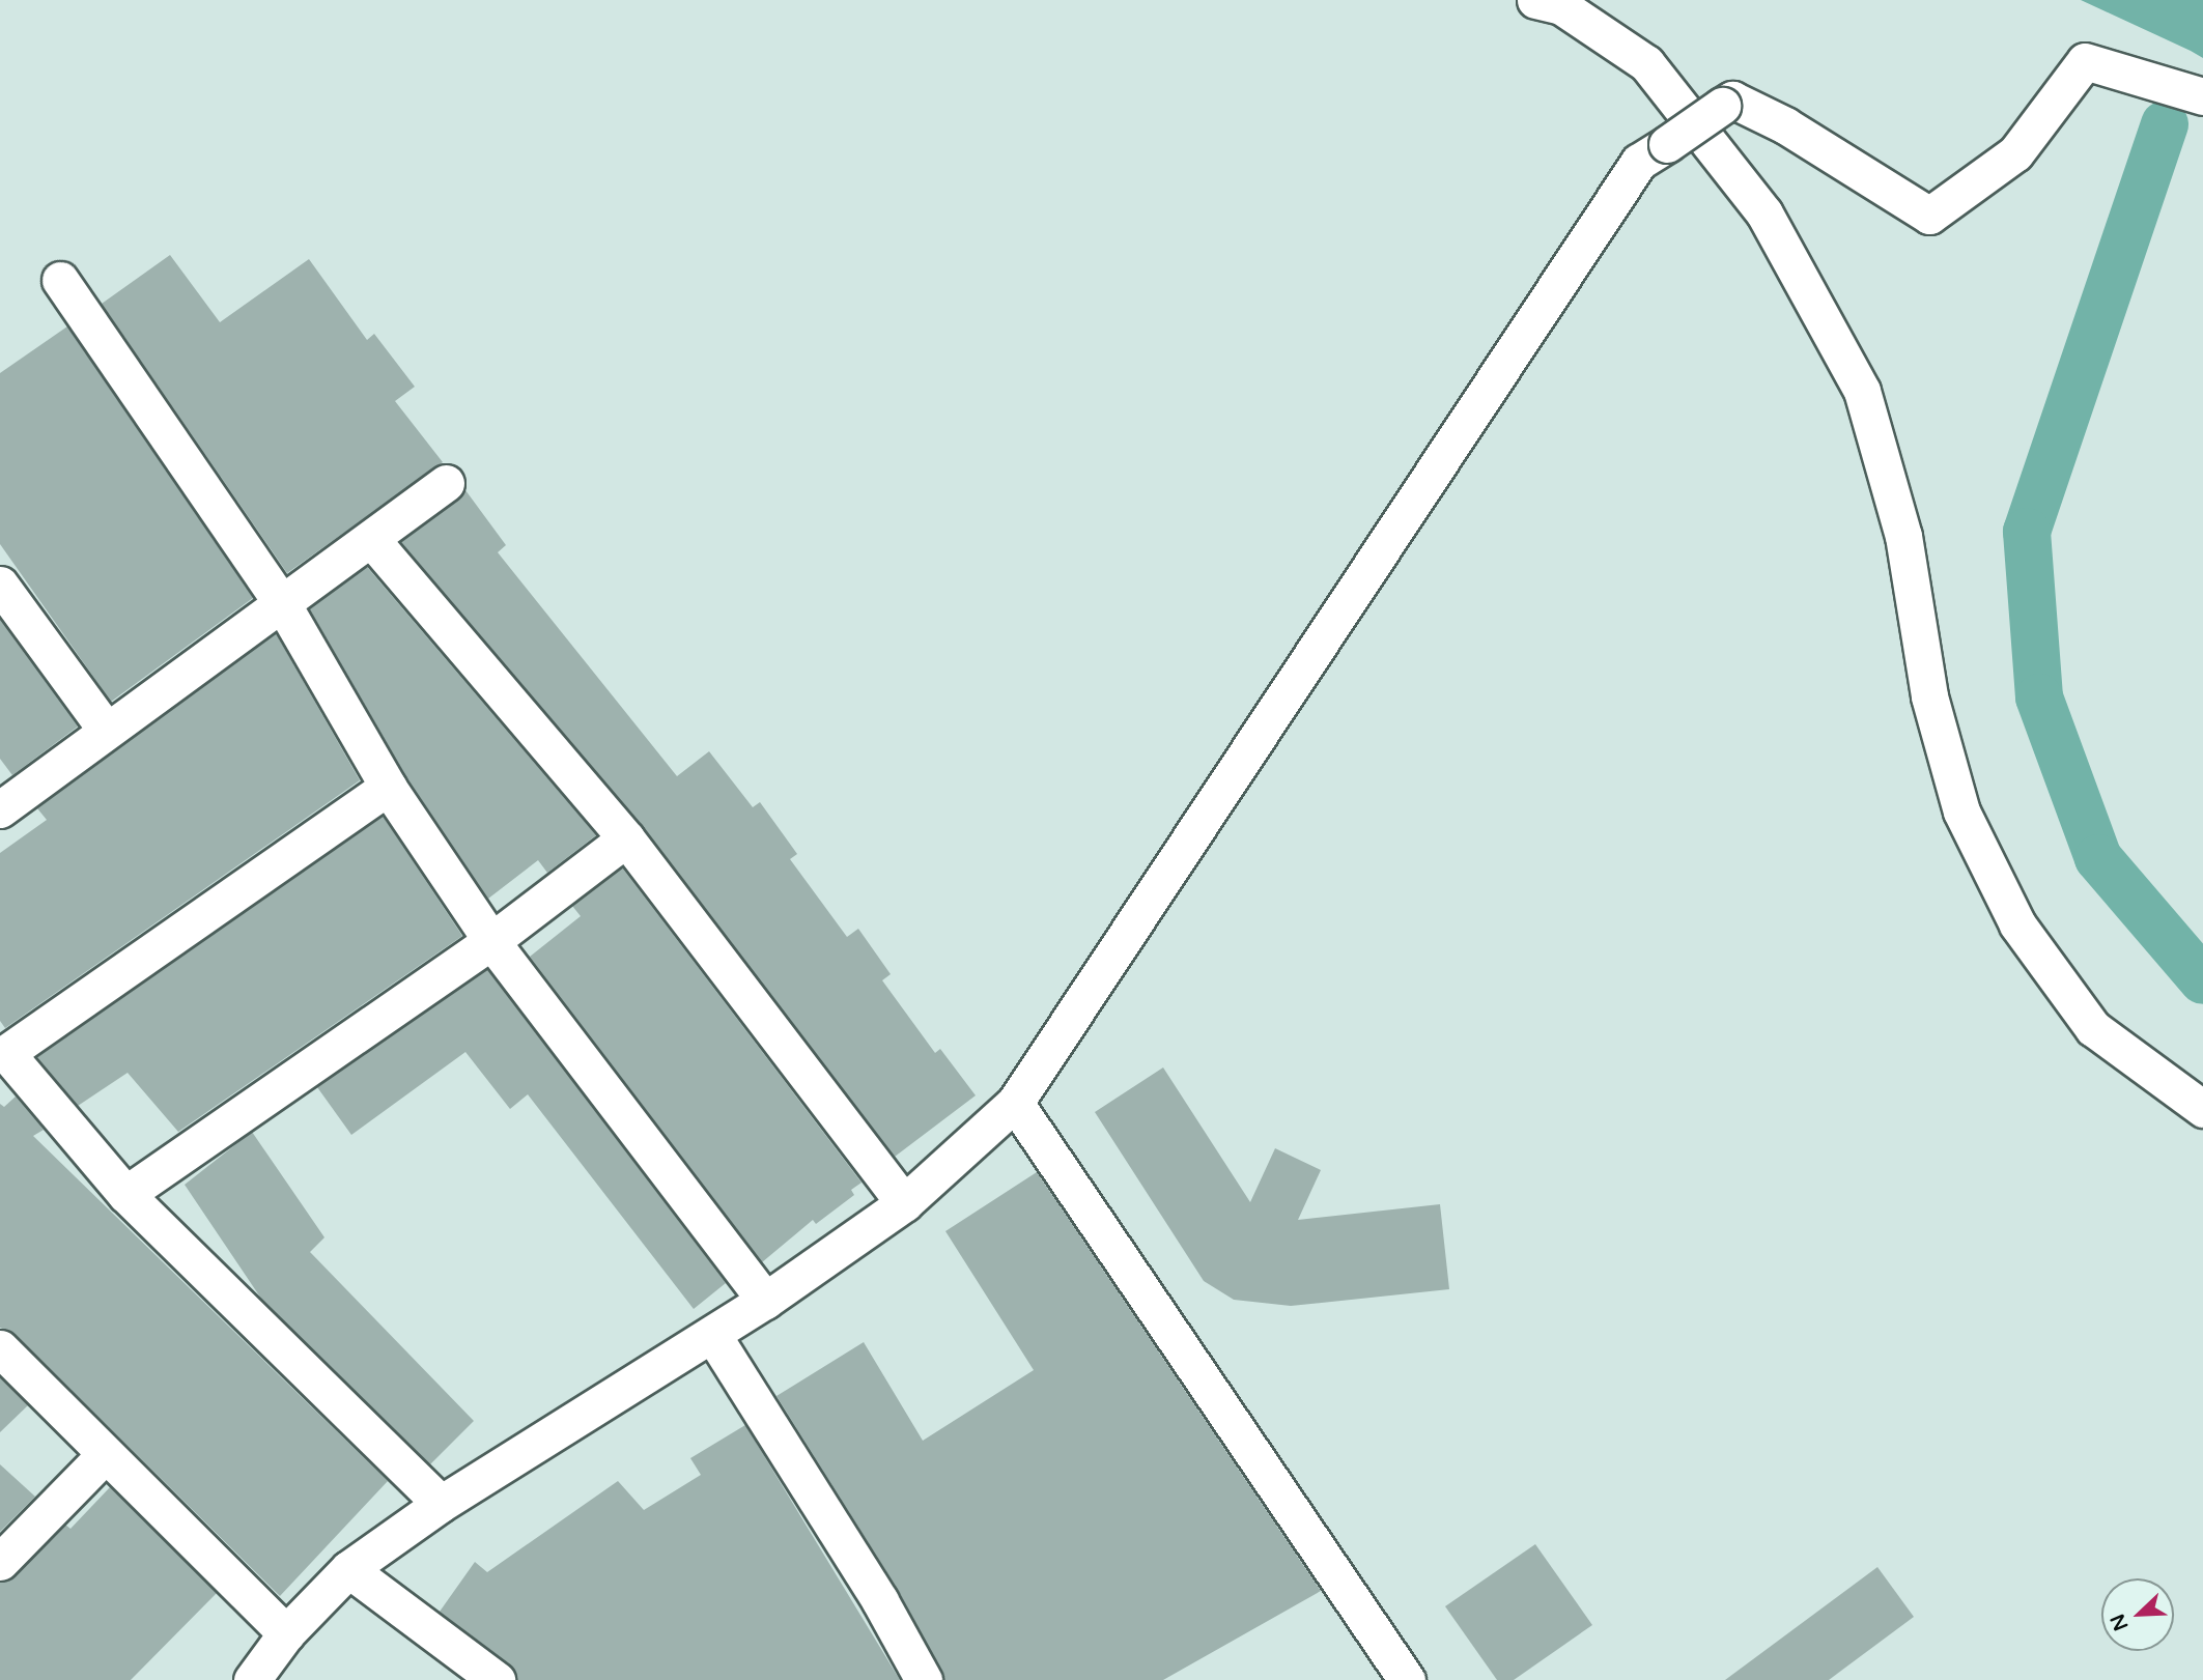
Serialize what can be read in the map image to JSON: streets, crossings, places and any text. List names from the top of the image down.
{
  "north": "bottom left"
}
